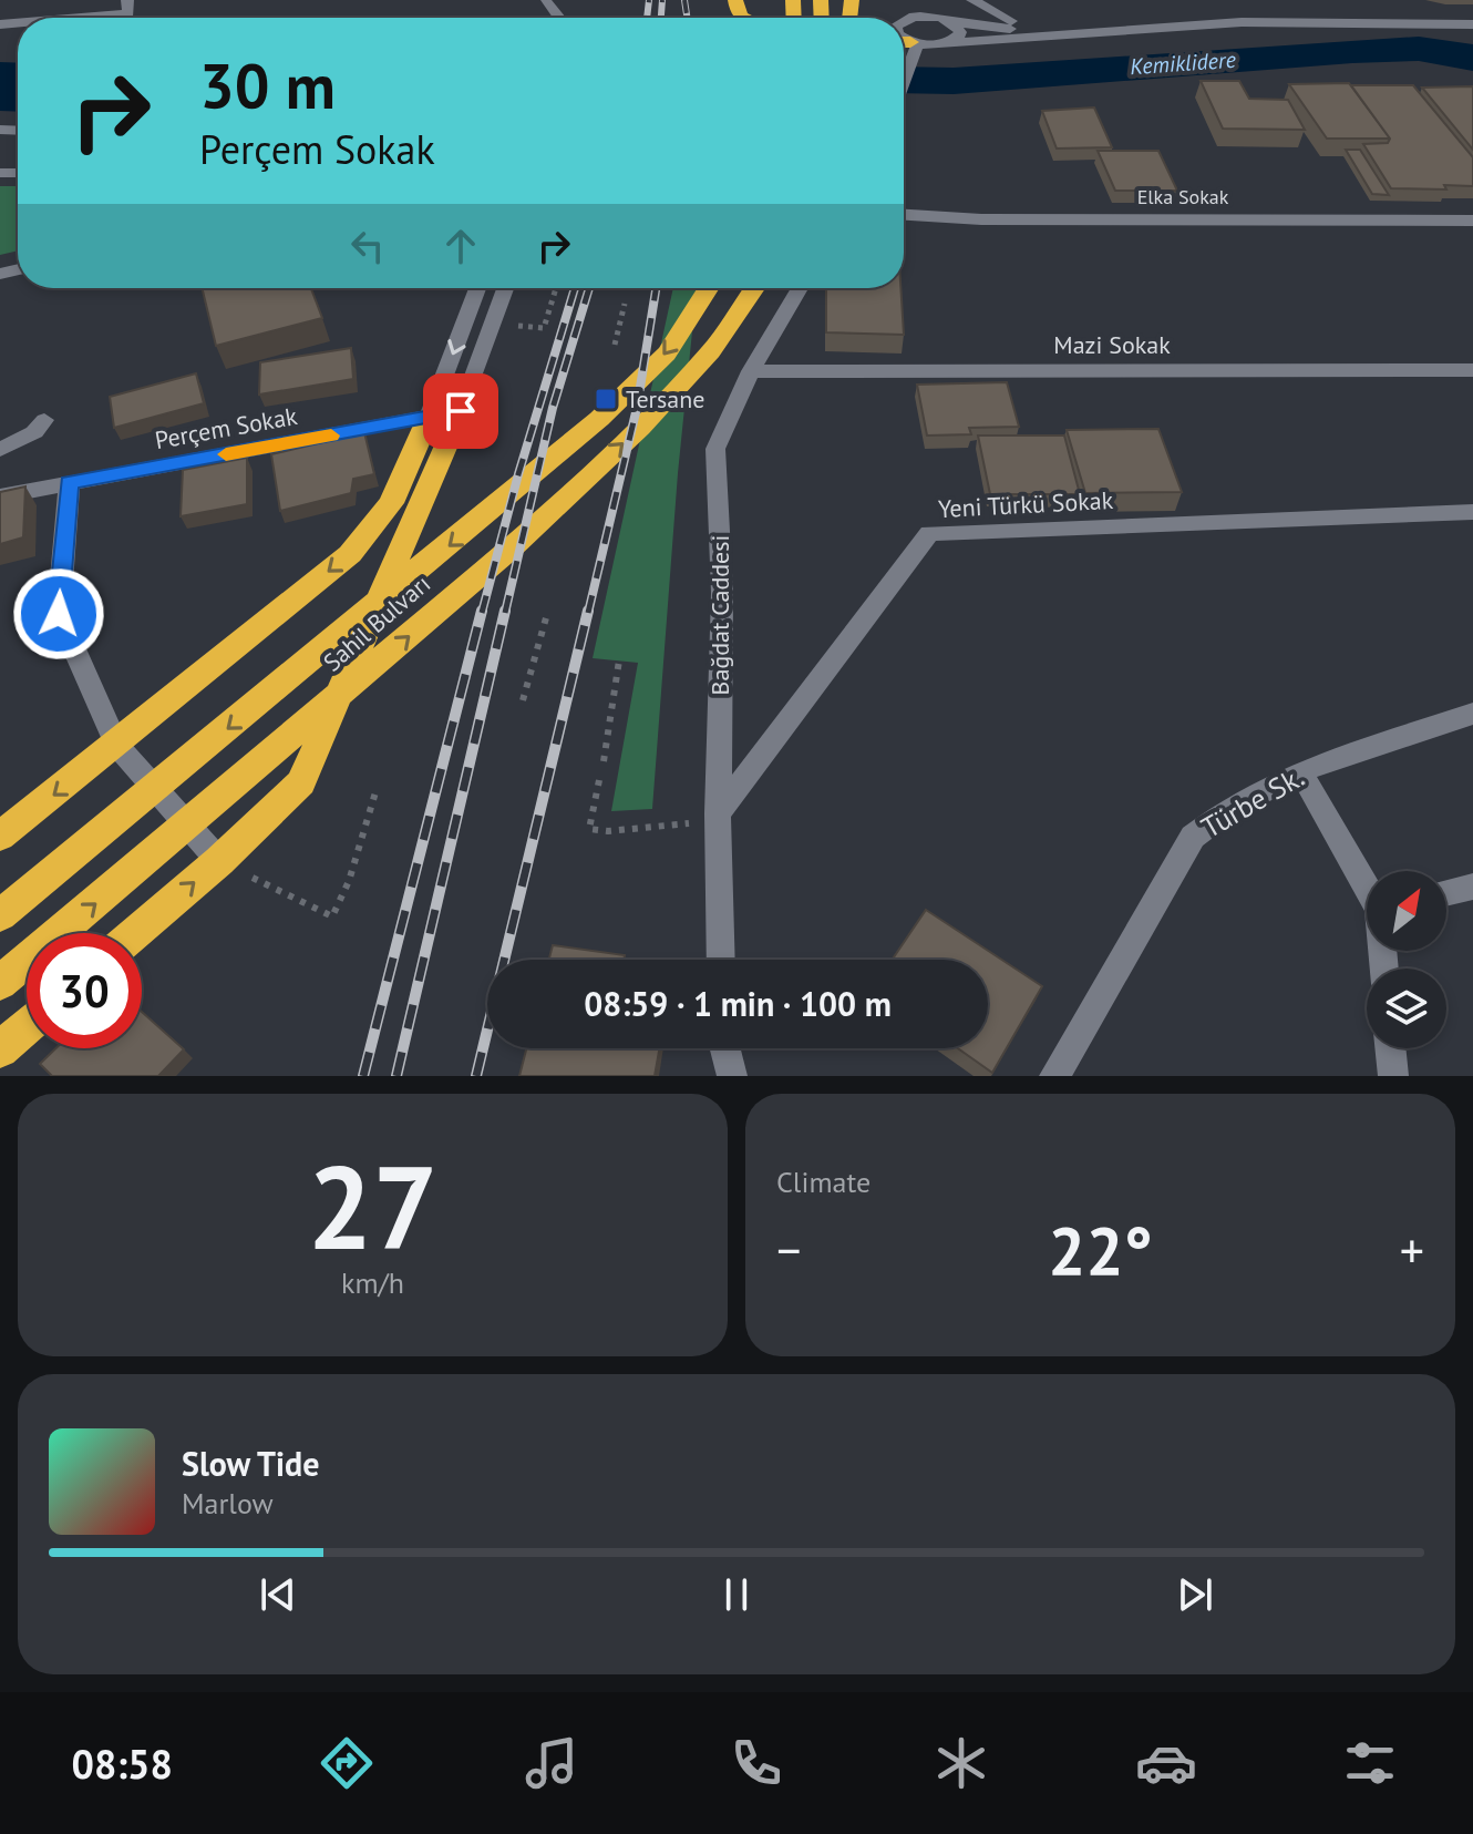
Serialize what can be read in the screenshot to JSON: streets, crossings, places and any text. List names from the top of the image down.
{
  "streets": {
    "highway": ["Sahil Bulvarı"],
    "street": [
      "Elka Sokak",
      "Mazi Sokak",
      "Perçem Sokak",
      "Yeni Türkü Sokak",
      "Bağdat Caddesi",
      "Türbe Sk."
    ]
  },
  "crossings": [
    ["Mazi Sokak", "Bağdat Caddesi"],
    ["Yeni Türkü Sokak", "Bağdat Caddesi"]
  ],
  "water": ["Kemiklidere"],
  "places": {
    "transit": ["Tersane"]
  },
  "north": "top right",
  "page": {
    "turn": ["30 m", "Perçem Sokak"],
    "limit": "30",
    "trip": "08:59 · 1 min · 100 m",
    "tile": [
      ["27", "km/h"],
      "Climate"
    ],
    "heat": ["−", "22°", "+"],
    "song": ["Slow Tide", "Marlow"],
    "tabs": "08:58"
  }
}
